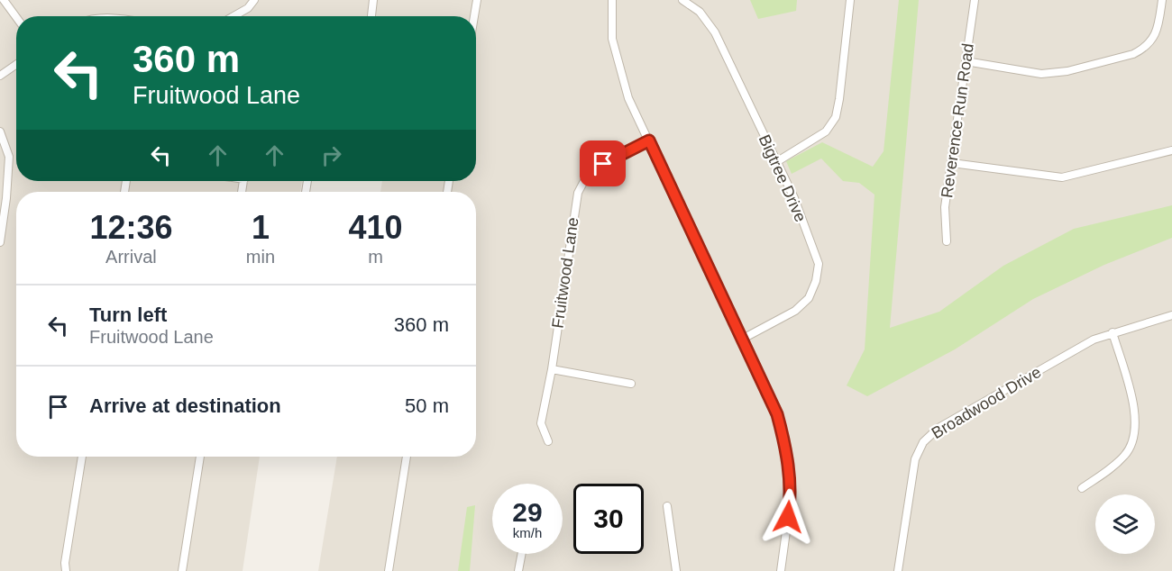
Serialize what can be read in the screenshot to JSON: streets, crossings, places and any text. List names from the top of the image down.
{
  "streets": {
    "street": [
      "Reverence Run Road",
      "Bigtree Drive",
      "Fruitwood Lane",
      "Broadwood Drive"
    ]
  },
  "page": {
    "turn": ["360 m", "Fruitwood Lane"],
    "eta": [
      "12:36",
      "Arrival",
      "1",
      "min",
      "410",
      "m"
    ],
    "list": [
      {
        "name": "Turn left",
        "note": "Fruitwood Lane",
        "value": "360 m"
      },
      {
        "name": "Arrive at destination",
        "value": "50 m"
      }
    ],
    "speed": "29 km/h",
    "limit": "30"
  }
}
